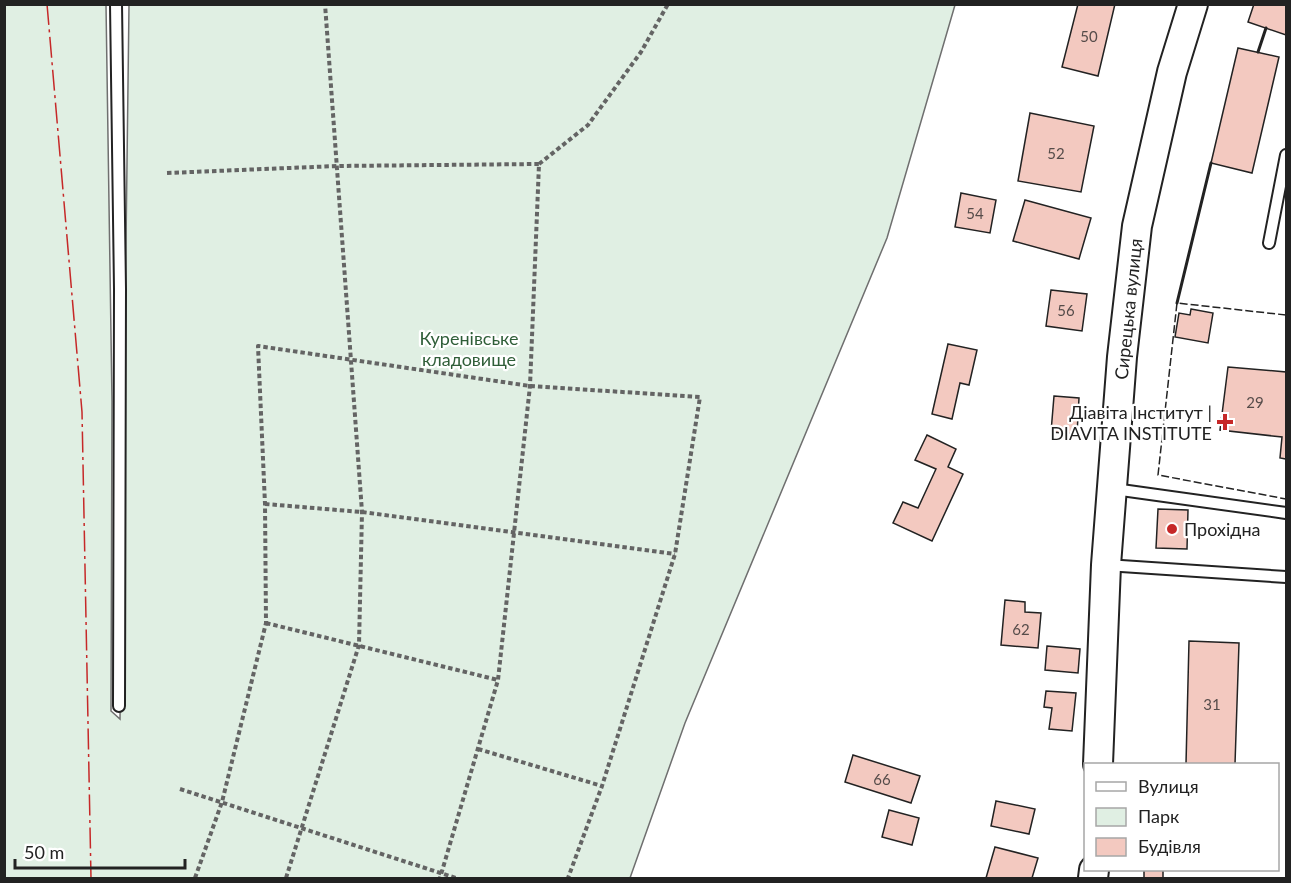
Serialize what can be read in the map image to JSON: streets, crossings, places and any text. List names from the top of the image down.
{
  "streets": {
    "main road": ["Сирецька вулиця"]
  },
  "parks": ["Куренівське кладовище"],
  "places": {
    "health": ["Діавіта Інститут | DIAVITA INSTITUTE"],
    "other": ["Прохідна"]
  },
  "house_numbers": [
    "50",
    "52",
    "54",
    "56",
    "29",
    "62",
    "31",
    "66"
  ],
  "legend": ["Вулиця", "Парк", "Будівля"],
  "scale_bar": "50 m"
}
